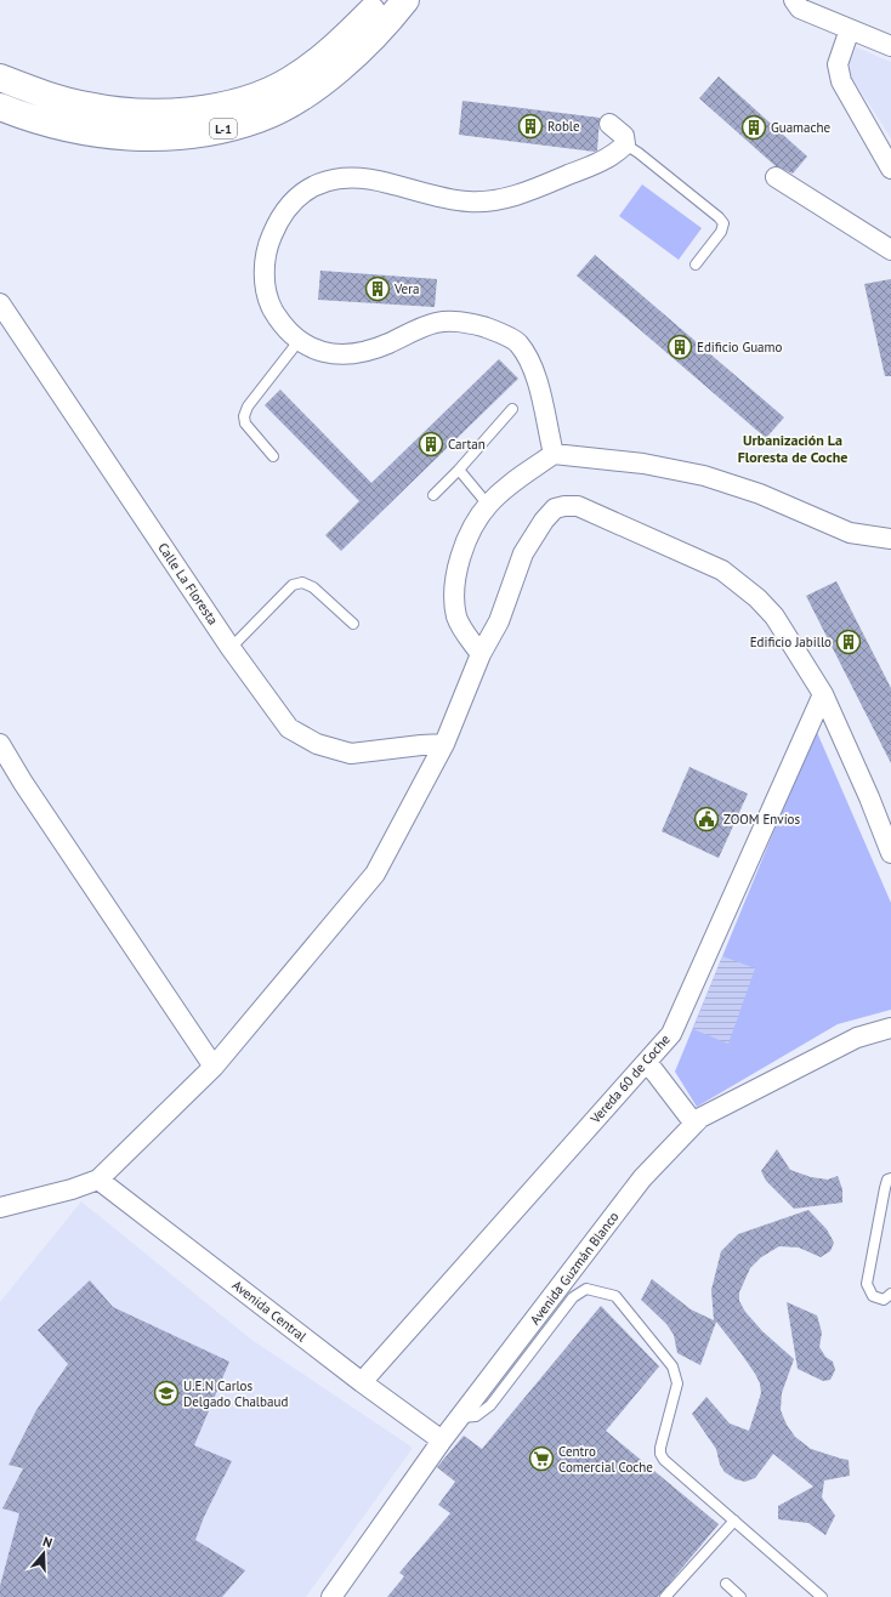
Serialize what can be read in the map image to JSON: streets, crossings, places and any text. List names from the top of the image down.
{
  "streets": {
    "main road": ["L-1"],
    "street": [
      "Calle La Floresta",
      "Vereda 60 de Coche",
      "Avenida Guzmán Blanco",
      "Avenida Central"
    ]
  },
  "crossings": [
    ["Vereda 60 de Coche", "Avenida Central"],
    ["Avenida Guzmán Blanco", "Avenida Central"]
  ],
  "districts": ["Urbanización La Floresta de Coche"],
  "places": {
    "building": [
      "Roble",
      "Guamache",
      "Vera",
      "Edificio Guamo",
      "Cartan",
      "Edificio Jabillo"
    ],
    "public building": ["ZOOM Envíos"],
    "school or university": ["U.E.N Carlos Delgado Chalbaud"],
    "supermarket": ["Centro Comercial Coche"]
  },
  "north": "top"
}
